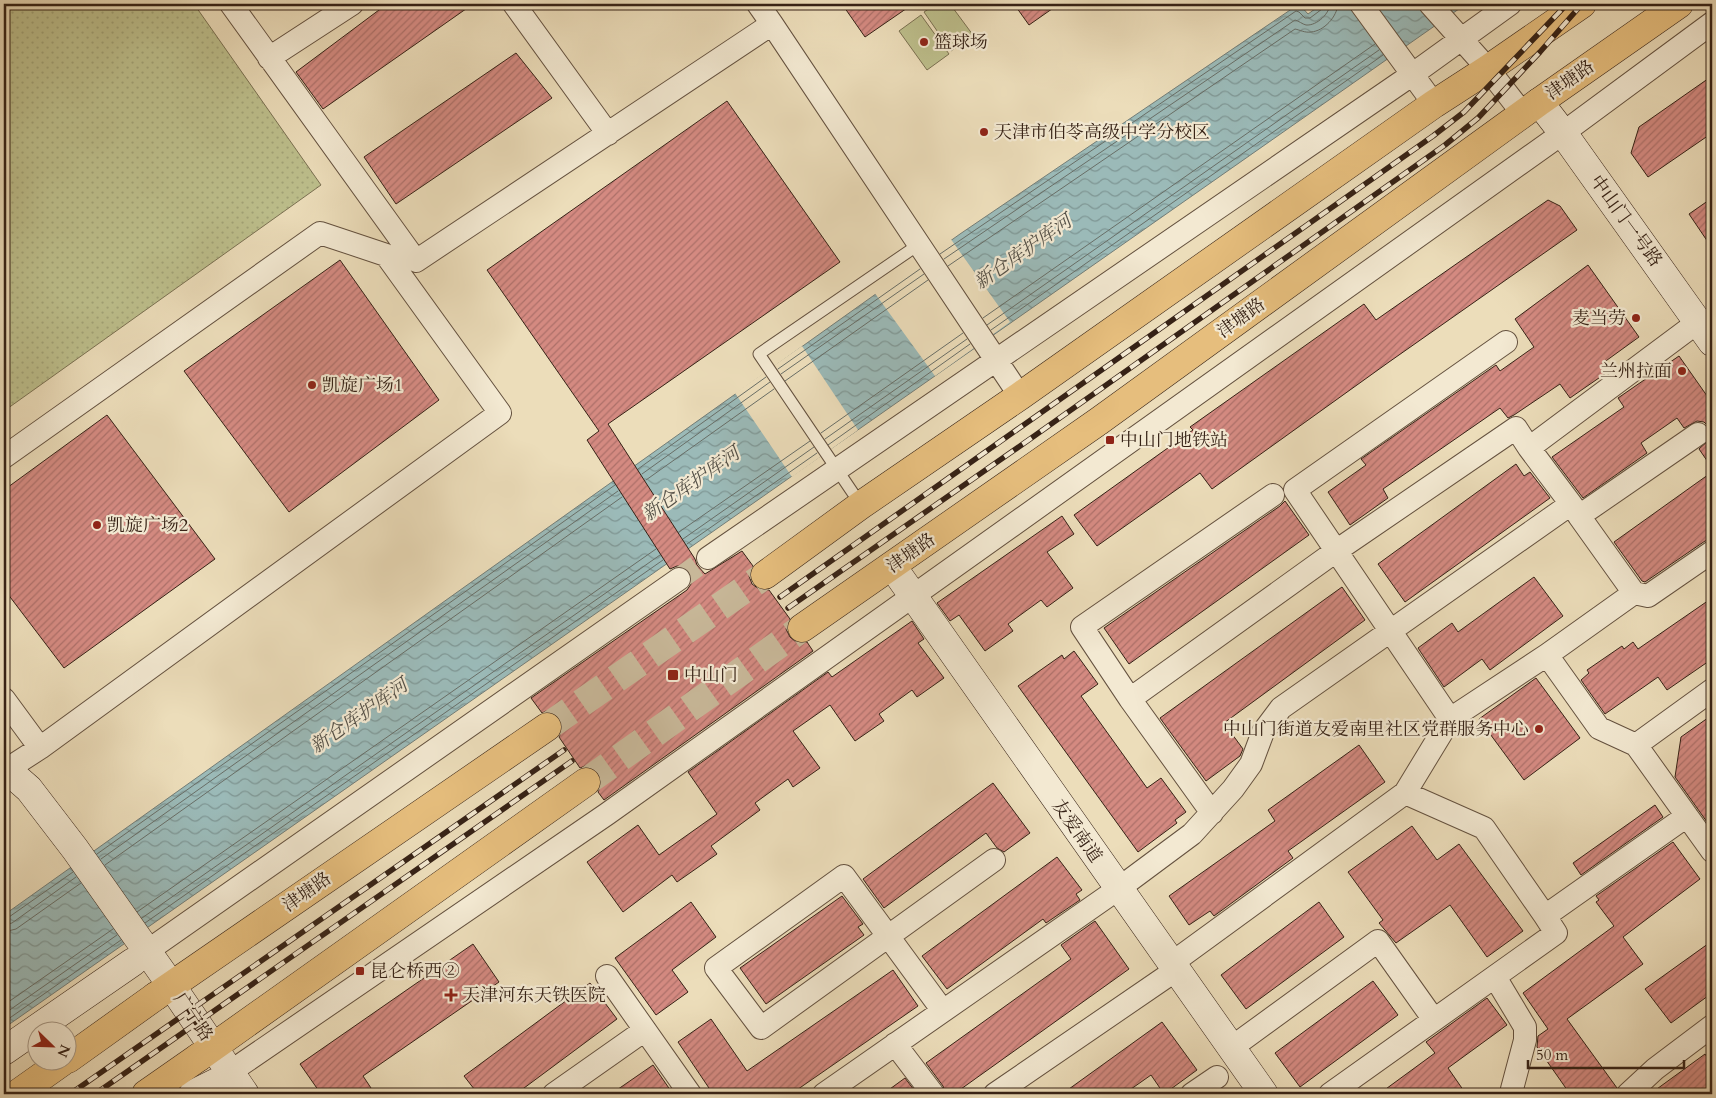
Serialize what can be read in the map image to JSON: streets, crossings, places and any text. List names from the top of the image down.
{
  "streets": {
    "main road": ["津塘路"],
    "street": ["中山门一号路", "友爱南道", "广宁路"]
  },
  "crossings": [
    ["津塘路", "中山门一号路"],
    ["津塘路", "友爱南道"],
    ["津塘路", "广宁路"]
  ],
  "water": ["新仓库护库河"],
  "places": {
    "other": [
      "篮球场",
      "天津市伯苓高级中学分校区",
      "麦当劳",
      "兰州拉面",
      "凯旋广场1",
      "凯旋广场2",
      "中山门街道友爱南里社区党群服务中心"
    ],
    "transit": ["中山门地铁站", "中山门", "昆仑桥西②"],
    "health": ["天津河东天铁医院"]
  },
  "scale_bar": "50 m",
  "north": "bottom right"
}
